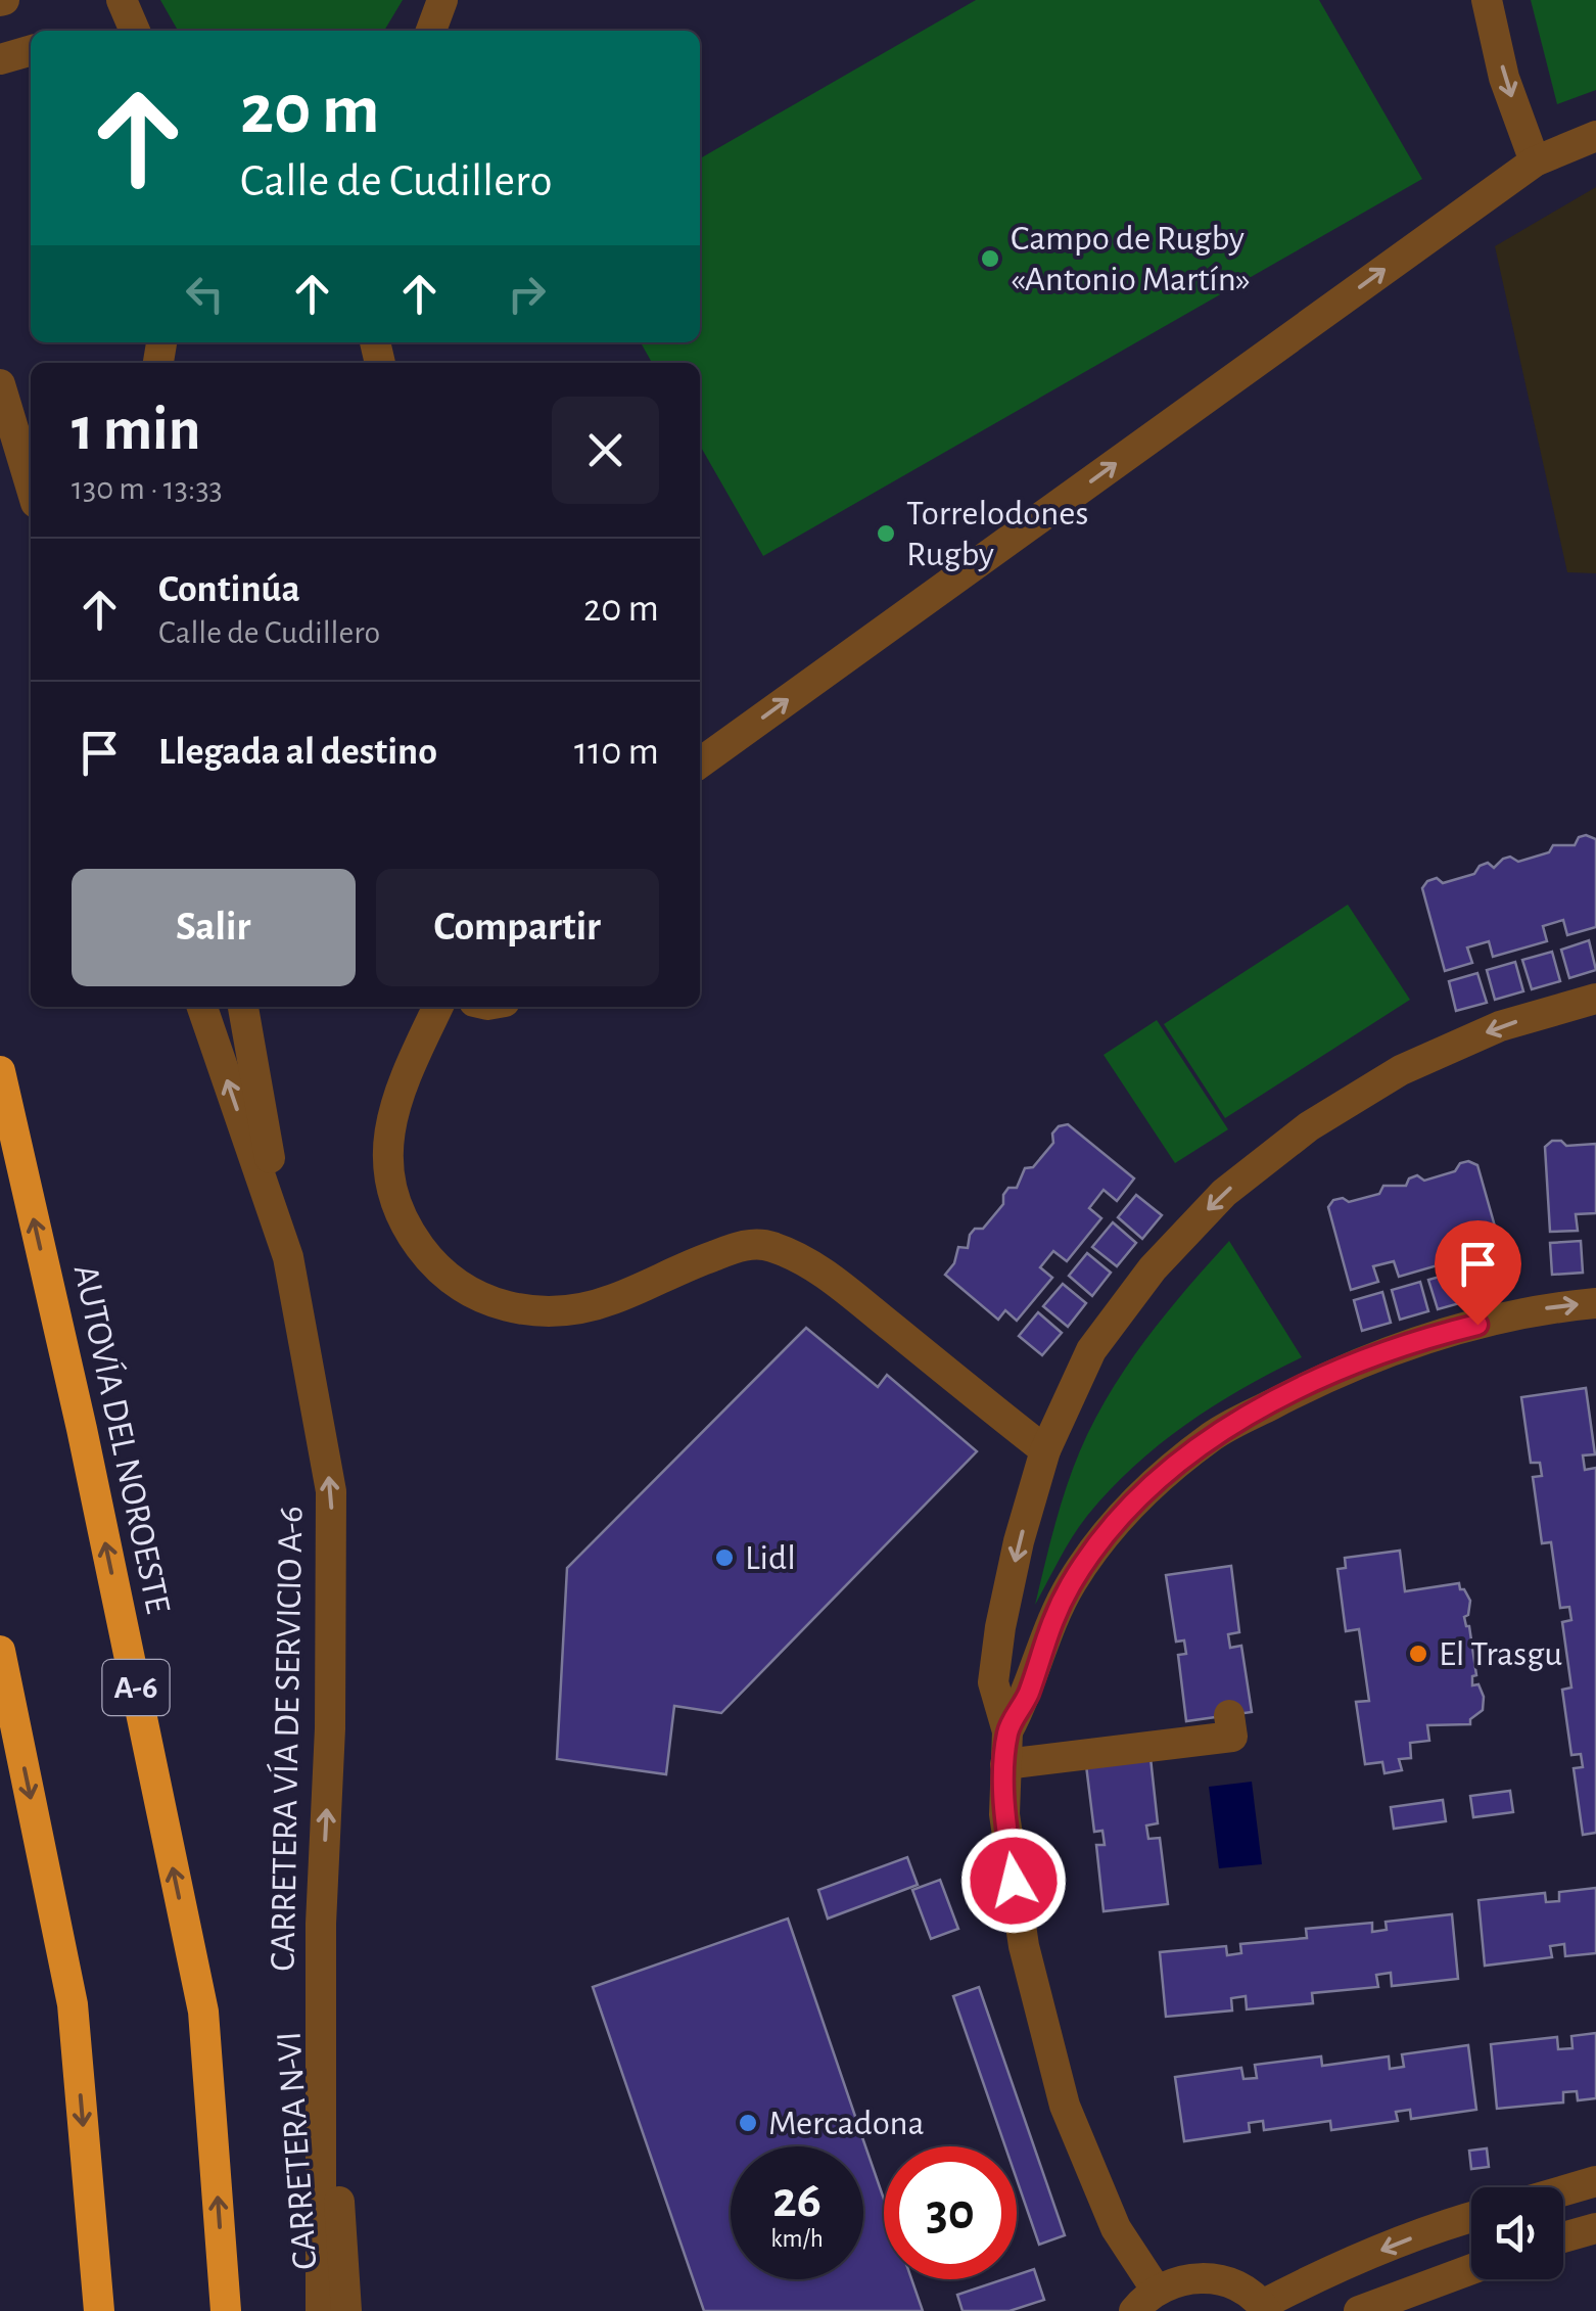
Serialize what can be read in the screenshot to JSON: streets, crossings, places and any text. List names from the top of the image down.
{
  "streets": {
    "highway": ["AUTOVÍA DEL NOROESTE", "A-6"],
    "street": ["CARRETERA VÍA DE SERVICIO A-6", "CARRETERA N-VI"]
  },
  "crossings": [
    ["CARRETERA VÍA DE SERVICIO A-6", "CARRETERA N-VI"]
  ],
  "one_way": ["CARRETERA VÍA DE SERVICIO A-6"],
  "places": [
    "Campo de Rugby «Antonio Martín»",
    "Torrelodones Rugby",
    "Lidl",
    "El Trasgu",
    "Mercadona"
  ],
  "page": {
    "turn": ["20 m", "Calle de Cudillero"],
    "heading": ["1 min", "130 m · 13:33"],
    "list": [
      {
        "name": "Continúa",
        "note": "Calle de Cudillero",
        "value": "20 m"
      },
      {
        "name": "Llegada al destino",
        "value": "110 m"
      }
    ],
    "buttons": ["Salir", "Compartir"],
    "speed": "26 km/h",
    "limit": "30"
  }
}
